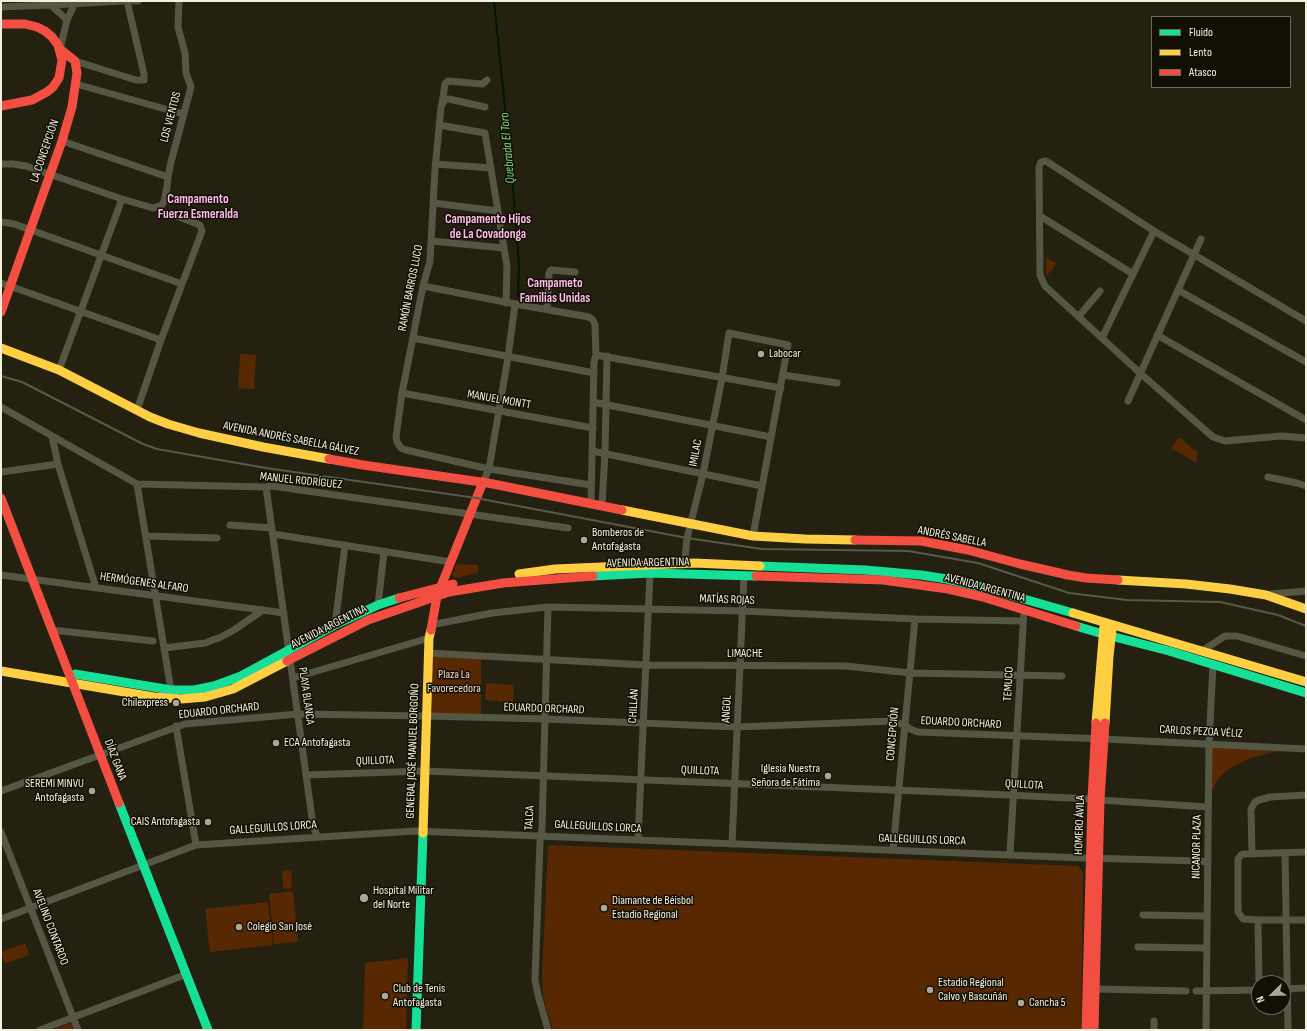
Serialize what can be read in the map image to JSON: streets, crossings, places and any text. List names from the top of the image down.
{
  "streets": {
    "main road": [
      "LA CONCEPCIÓN",
      "AVENIDA ANDRÉS SABELLA GÁLVEZ",
      "ANDRÉS SABELLA",
      "AVENIDA ARGENTINA",
      "GENERAL JOSÉ MANUEL BORGOÑO",
      "DÍAZ GANA",
      "HOMERO ÁVILA"
    ],
    "street": [
      "LOS VIENTOS",
      "RAMÓN BARROS LUCO",
      "MANUEL MONTT",
      "IMILAC",
      "MANUEL RODRÍGUEZ",
      "HERMÓGENES ALFARO",
      "MATÍAS ROJAS",
      "LIMACHE",
      "TEMUCO",
      "PLAYA BLANCA",
      "CHILLÁN",
      "EDUARDO ORCHARD",
      "ANGOL",
      "CARLOS PEZOA VÉLIZ",
      "CONCEPCIÓN",
      "QUILLOTA",
      "TALCA",
      "GALLEGUILLOS LORCA",
      "NICANOR PLAZA",
      "AVELINO CONTARDO"
    ]
  },
  "crossings": [
    ["RAMÓN BARROS LUCO", "MANUEL MONTT"],
    ["AVENIDA ANDRÉS SABELLA GÁLVEZ", "ANDRÉS SABELLA"],
    ["AVENIDA ANDRÉS SABELLA GÁLVEZ", "GENERAL JOSÉ MANUEL BORGOÑO"],
    ["IMILAC", "ANDRÉS SABELLA"],
    ["IMILAC", "AVENIDA ARGENTINA"],
    ["MANUEL RODRÍGUEZ", "PLAYA BLANCA"],
    ["MANUEL RODRÍGUEZ", "GENERAL JOSÉ MANUEL BORGOÑO"],
    ["AVENIDA ARGENTINA", "TEMUCO"],
    ["AVENIDA ARGENTINA", "PLAYA BLANCA"],
    ["AVENIDA ARGENTINA", "CHILLÁN"],
    ["AVENIDA ARGENTINA", "ANGOL"],
    ["AVENIDA ARGENTINA", "GENERAL JOSÉ MANUEL BORGOÑO"],
    ["AVENIDA ARGENTINA", "DÍAZ GANA"],
    ["AVENIDA ARGENTINA", "HOMERO ÁVILA"],
    ["AVENIDA ARGENTINA", "NICANOR PLAZA"],
    ["HERMÓGENES ALFARO", "PLAYA BLANCA"],
    ["HERMÓGENES ALFARO", "DÍAZ GANA"],
    ["MATÍAS ROJAS", "TEMUCO"],
    ["MATÍAS ROJAS", "CHILLÁN"],
    ["MATÍAS ROJAS", "ANGOL"],
    ["MATÍAS ROJAS", "CONCEPCIÓN"],
    ["MATÍAS ROJAS", "GENERAL JOSÉ MANUEL BORGOÑO"],
    ["MATÍAS ROJAS", "TALCA"],
    ["LIMACHE", "TEMUCO"],
    ["LIMACHE", "CHILLÁN"],
    ["LIMACHE", "ANGOL"],
    ["LIMACHE", "CONCEPCIÓN"],
    ["LIMACHE", "GENERAL JOSÉ MANUEL BORGOÑO"],
    ["LIMACHE", "TALCA"],
    ["TEMUCO", "EDUARDO ORCHARD"],
    ["TEMUCO", "QUILLOTA"],
    ["TEMUCO", "GALLEGUILLOS LORCA"],
    ["PLAYA BLANCA", "EDUARDO ORCHARD"],
    ["PLAYA BLANCA", "QUILLOTA"],
    ["PLAYA BLANCA", "GALLEGUILLOS LORCA"],
    ["CHILLÁN", "EDUARDO ORCHARD"],
    ["CHILLÁN", "QUILLOTA"],
    ["CHILLÁN", "GALLEGUILLOS LORCA"],
    ["EDUARDO ORCHARD", "ANGOL"],
    ["EDUARDO ORCHARD", "CARLOS PEZOA VÉLIZ"],
    ["EDUARDO ORCHARD", "CONCEPCIÓN"],
    ["EDUARDO ORCHARD", "GENERAL JOSÉ MANUEL BORGOÑO"],
    ["EDUARDO ORCHARD", "DÍAZ GANA"],
    ["EDUARDO ORCHARD", "TALCA"],
    ["EDUARDO ORCHARD", "HOMERO ÁVILA"],
    ["ANGOL", "QUILLOTA"],
    ["ANGOL", "GALLEGUILLOS LORCA"],
    ["CARLOS PEZOA VÉLIZ", "HOMERO ÁVILA"],
    ["CARLOS PEZOA VÉLIZ", "NICANOR PLAZA"],
    ["CONCEPCIÓN", "QUILLOTA"],
    ["CONCEPCIÓN", "GALLEGUILLOS LORCA"],
    ["GENERAL JOSÉ MANUEL BORGOÑO", "QUILLOTA"],
    ["GENERAL JOSÉ MANUEL BORGOÑO", "GALLEGUILLOS LORCA"],
    ["DÍAZ GANA", "GALLEGUILLOS LORCA"],
    ["QUILLOTA", "TALCA"],
    ["QUILLOTA", "HOMERO ÁVILA"],
    ["QUILLOTA", "NICANOR PLAZA"],
    ["TALCA", "GALLEGUILLOS LORCA"],
    ["HOMERO ÁVILA", "GALLEGUILLOS LORCA"],
    ["GALLEGUILLOS LORCA", "NICANOR PLAZA"],
    ["GALLEGUILLOS LORCA", "AVELINO CONTARDO"]
  ],
  "districts": ["Campamento Fuerza Esmeralda", "Campamento Hijos de La Covadonga", "Campameto Familias Unidas"],
  "water": ["Quebrada El Toro"],
  "parks": ["Plaza La Favorecedora"],
  "places": [
    "Labocar",
    "Bomberos de Antofagasta",
    "Chilexpress",
    "ECA Antofagasta",
    "Iglesia Nuestra Señora de Fátima",
    "SEREMI MINVU Antofagasta",
    "CAIS Antofagasta",
    "Hospital Militar del Norte",
    "Diamante de Béisbol Estadio Regional",
    "Colegio San José",
    "Estadio Regional Calvo y Bascuñán",
    "Club de Tenis Antofagasta",
    "Cancha 5"
  ],
  "legend": ["Fluido", "Lento", "Atasco"],
  "north": "bottom left"
}
